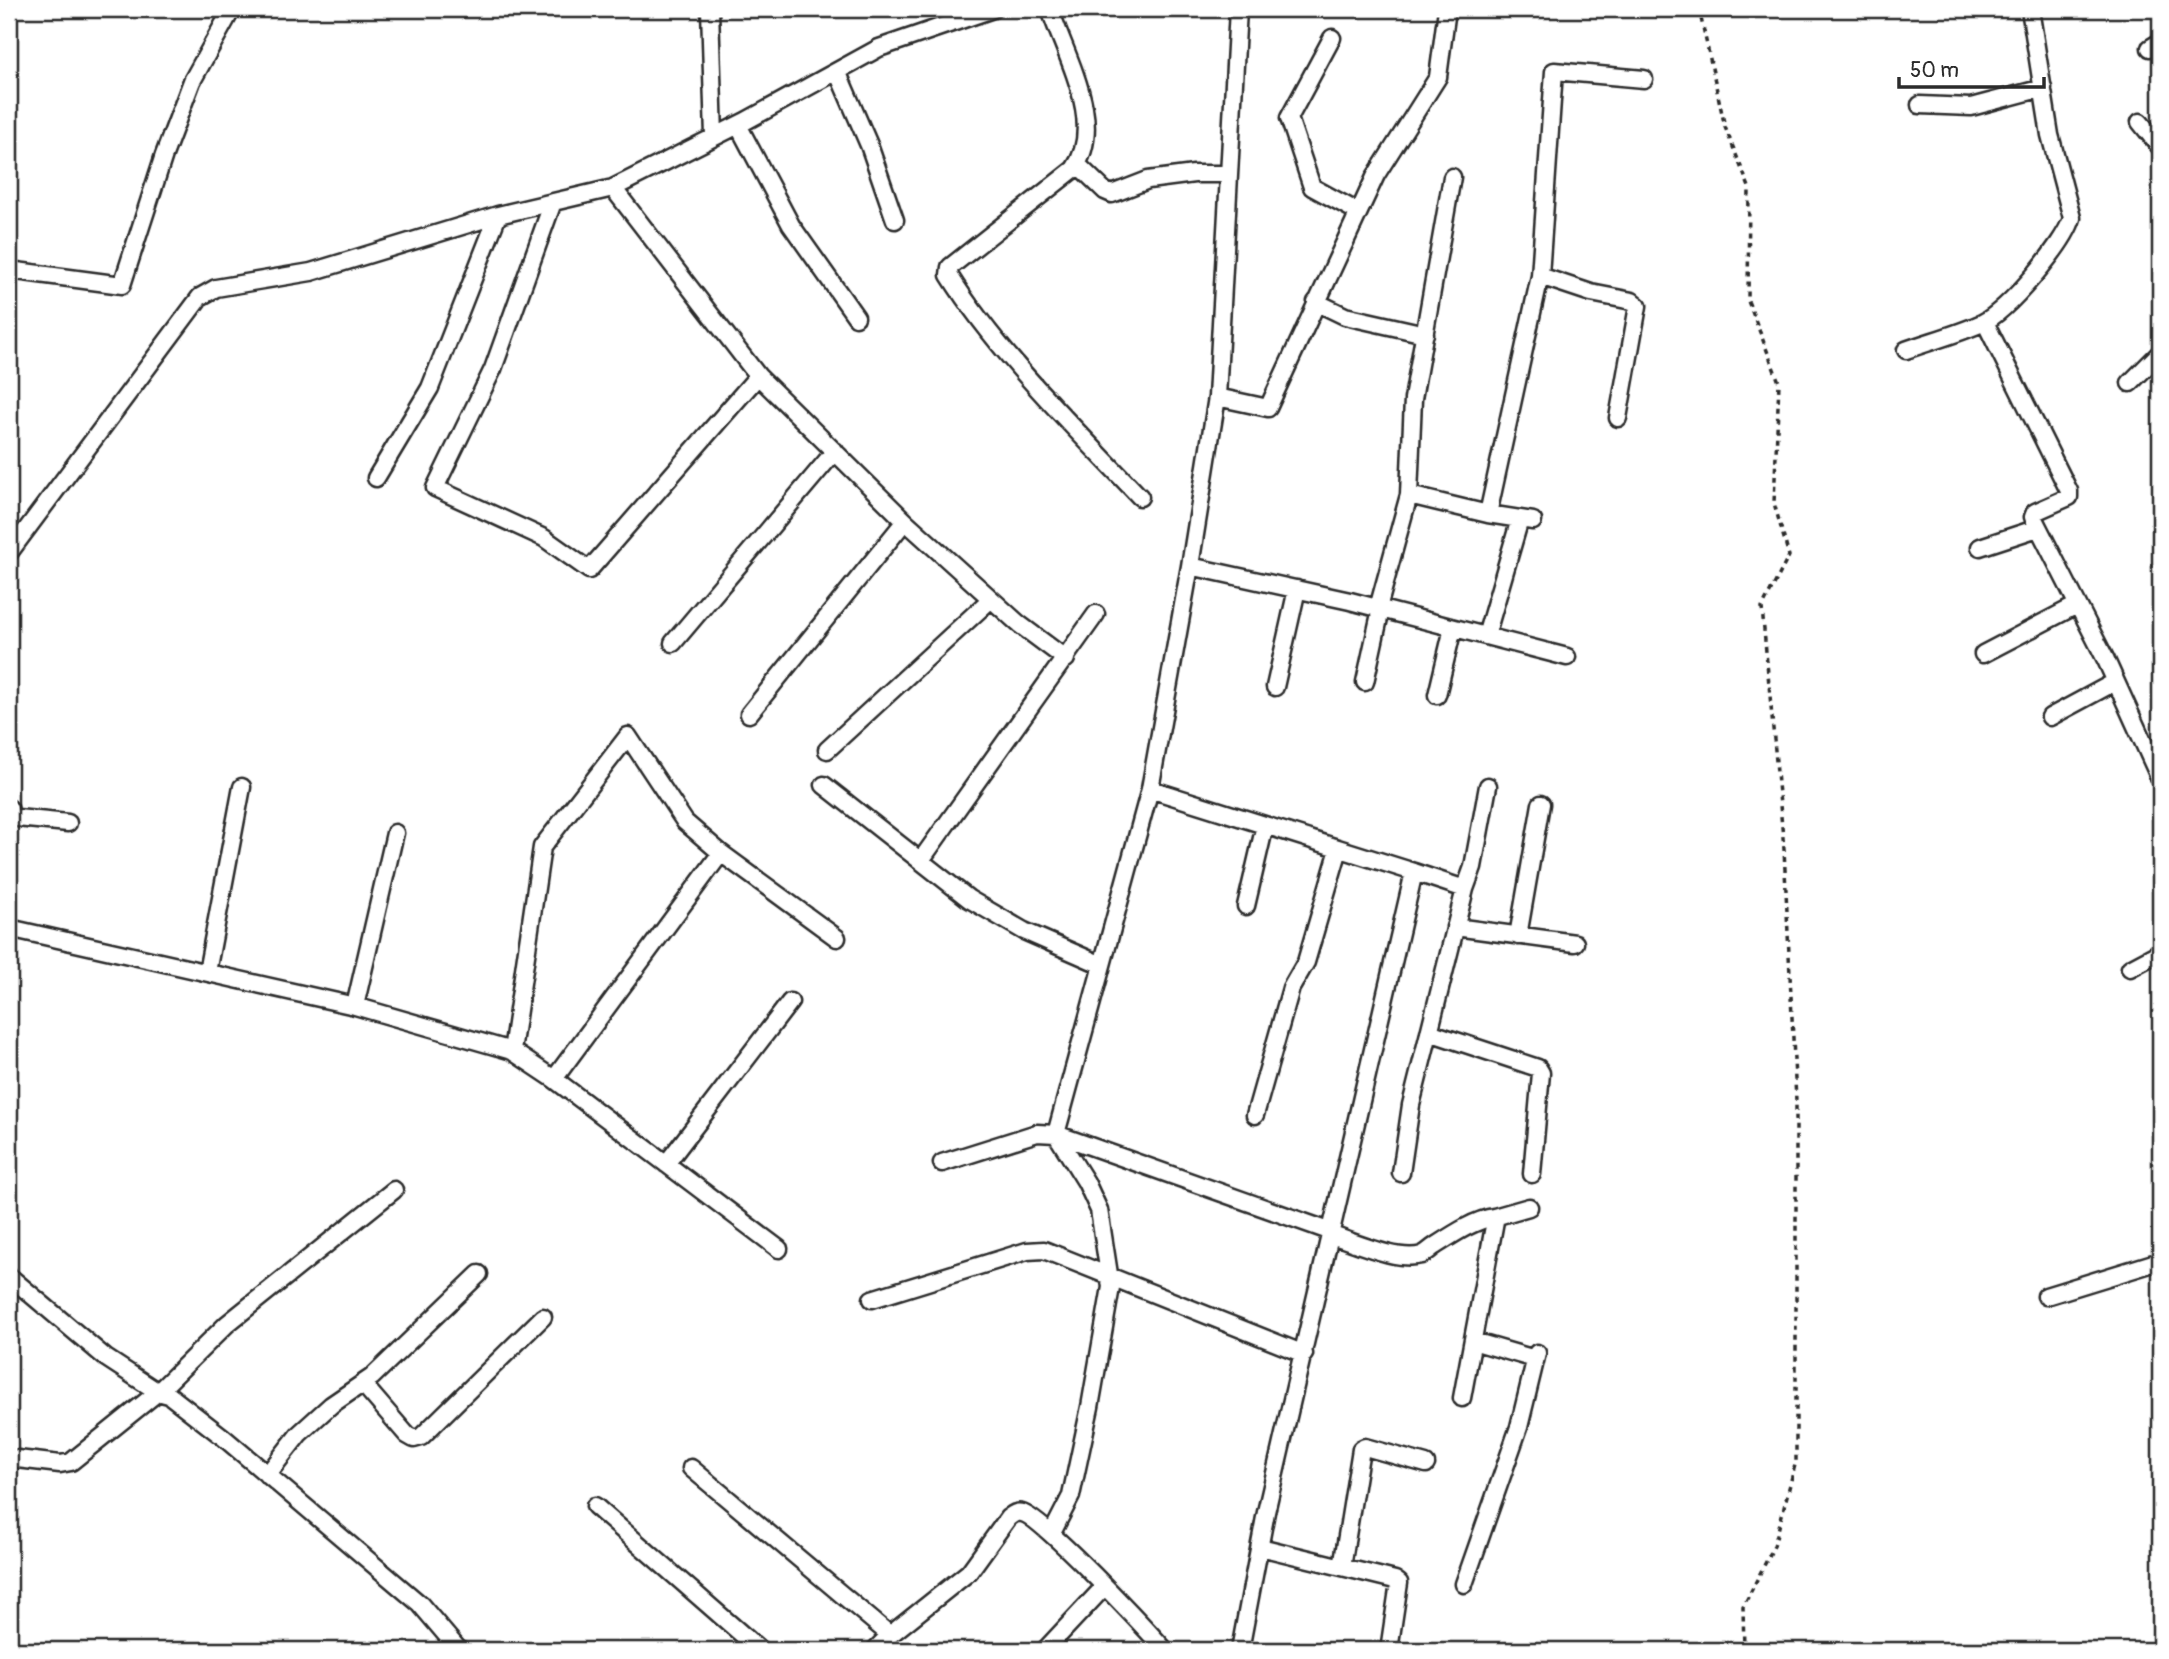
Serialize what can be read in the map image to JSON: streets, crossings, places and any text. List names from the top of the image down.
{
  "scale_bar": "50 m"
}
